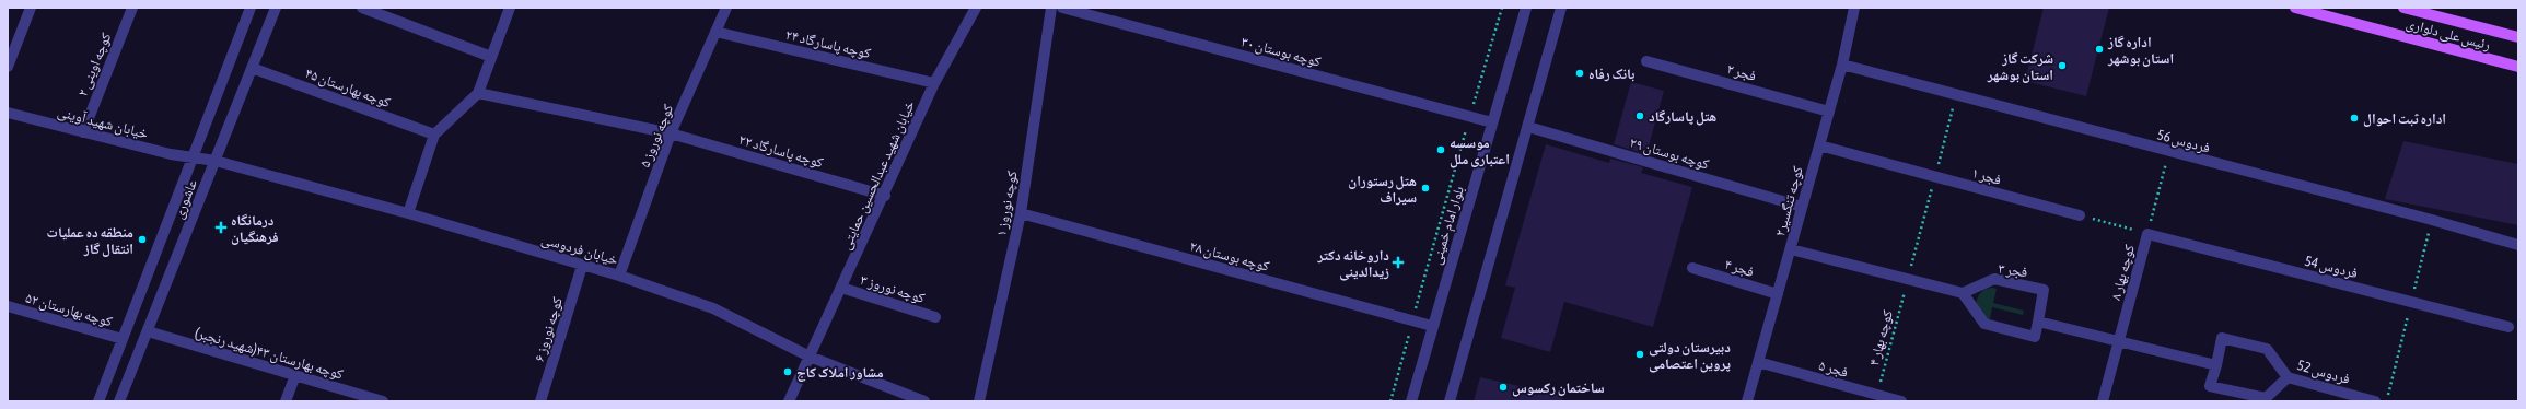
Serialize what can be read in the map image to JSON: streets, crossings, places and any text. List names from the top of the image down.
{
  "streets": {
    "main road": ["رئیس علی دلواری"],
    "street": [
      "کوچه پاسارگاد ۲۴",
      "کوچه بوستان ۳۰",
      "کوچه اوینی ۲",
      "فجر ۲",
      "کوچه بهارستان ۴۵",
      "خیابان شهید آوینی",
      "کوچه نوروز ۵",
      "فردوس 56",
      "کوچه پاسارگاد ۲۲",
      "کوچه بوستان ۲۹",
      "خیابان شهید عبدالحسین حمایتی",
      "فجر ۱",
      "عاشوری",
      "کوچه تنگسیر۲",
      "کوچه نوروز ۱",
      "بلوار امام خمینی",
      "خیابان فردوسی",
      "کوچه بوستان ۲۸",
      "فردوس 54",
      "فجر ۴",
      "فجر ۳",
      "کوچه بهار ۸",
      "کوچه نوروز ۳",
      "کوچه بهارستان ۵۲",
      "کوچه نوروز ۶",
      "کوچه بهارستان ۴۳(شهید رنجبر)",
      "فجر ۵",
      "فردوس 52"
    ],
    "path": ["کوچه بهار ۴"]
  },
  "crossings": [
    ["کوچه پاسارگاد ۲۴", "کوچه نوروز ۵"],
    ["کوچه پاسارگاد ۲۴", "خیابان شهید عبدالحسین حمایتی"],
    ["کوچه بوستان ۳۰", "بلوار امام خمینی"],
    ["کوچه اوینی ۲", "خیابان شهید آوینی"],
    ["فجر ۲", "کوچه تنگسیر۲"],
    ["کوچه بهارستان ۴۵", "عاشوری"],
    ["خیابان شهید آوینی", "عاشوری"],
    ["خیابان شهید آوینی", "خیابان فردوسی"],
    ["کوچه نوروز ۵", "کوچه پاسارگاد ۲۲"],
    ["کوچه نوروز ۵", "خیابان فردوسی"],
    ["فردوس 56", "کوچه تنگسیر۲"],
    ["فردوس 56", "کوچه بهار ۸"],
    ["کوچه پاسارگاد ۲۲", "خیابان شهید عبدالحسین حمایتی"],
    ["کوچه بوستان ۲۹", "کوچه تنگسیر۲"],
    ["خیابان شهید عبدالحسین حمایتی", "خیابان فردوسی"],
    ["خیابان شهید عبدالحسین حمایتی", "کوچه نوروز ۳"],
    ["فجر ۱", "کوچه تنگسیر۲"],
    ["عاشوری", "خیابان فردوسی"],
    ["عاشوری", "کوچه بهارستان ۵۲"],
    ["عاشوری", "کوچه بهارستان ۴۳(شهید رنجبر)"],
    ["کوچه تنگسیر۲", "فجر ۴"],
    ["کوچه تنگسیر۲", "فجر ۵"],
    ["کوچه نوروز ۱", "کوچه بوستان ۲۸"],
    ["بلوار امام خمینی", "کوچه بوستان ۲۸"],
    ["خیابان فردوسی", "کوچه نوروز ۶"],
    ["فردوس 54", "کوچه بهار ۸"],
    ["کوچه بهار ۴", "فجر ۵"]
  ],
  "places": {
    "other": [
      "اداره گاز استان بوشهر",
      "شرکت گاز استان بوشهر",
      "بانک رفاه",
      "هتل پاسارگاد",
      "اداره ثبت احوال",
      "موسسه اعتباری ملل",
      "هتل رستوران سیراف",
      "منطقه ده عملیات انتقال گاز",
      "دبیرستان دولتی پروین اعتصامی",
      "مشاور املاک کاج",
      "ساختمان رکسوس"
    ],
    "health": ["درمانگاه فرهنگیان", "داروخانه دکتر زیدالدینی"]
  }
}
